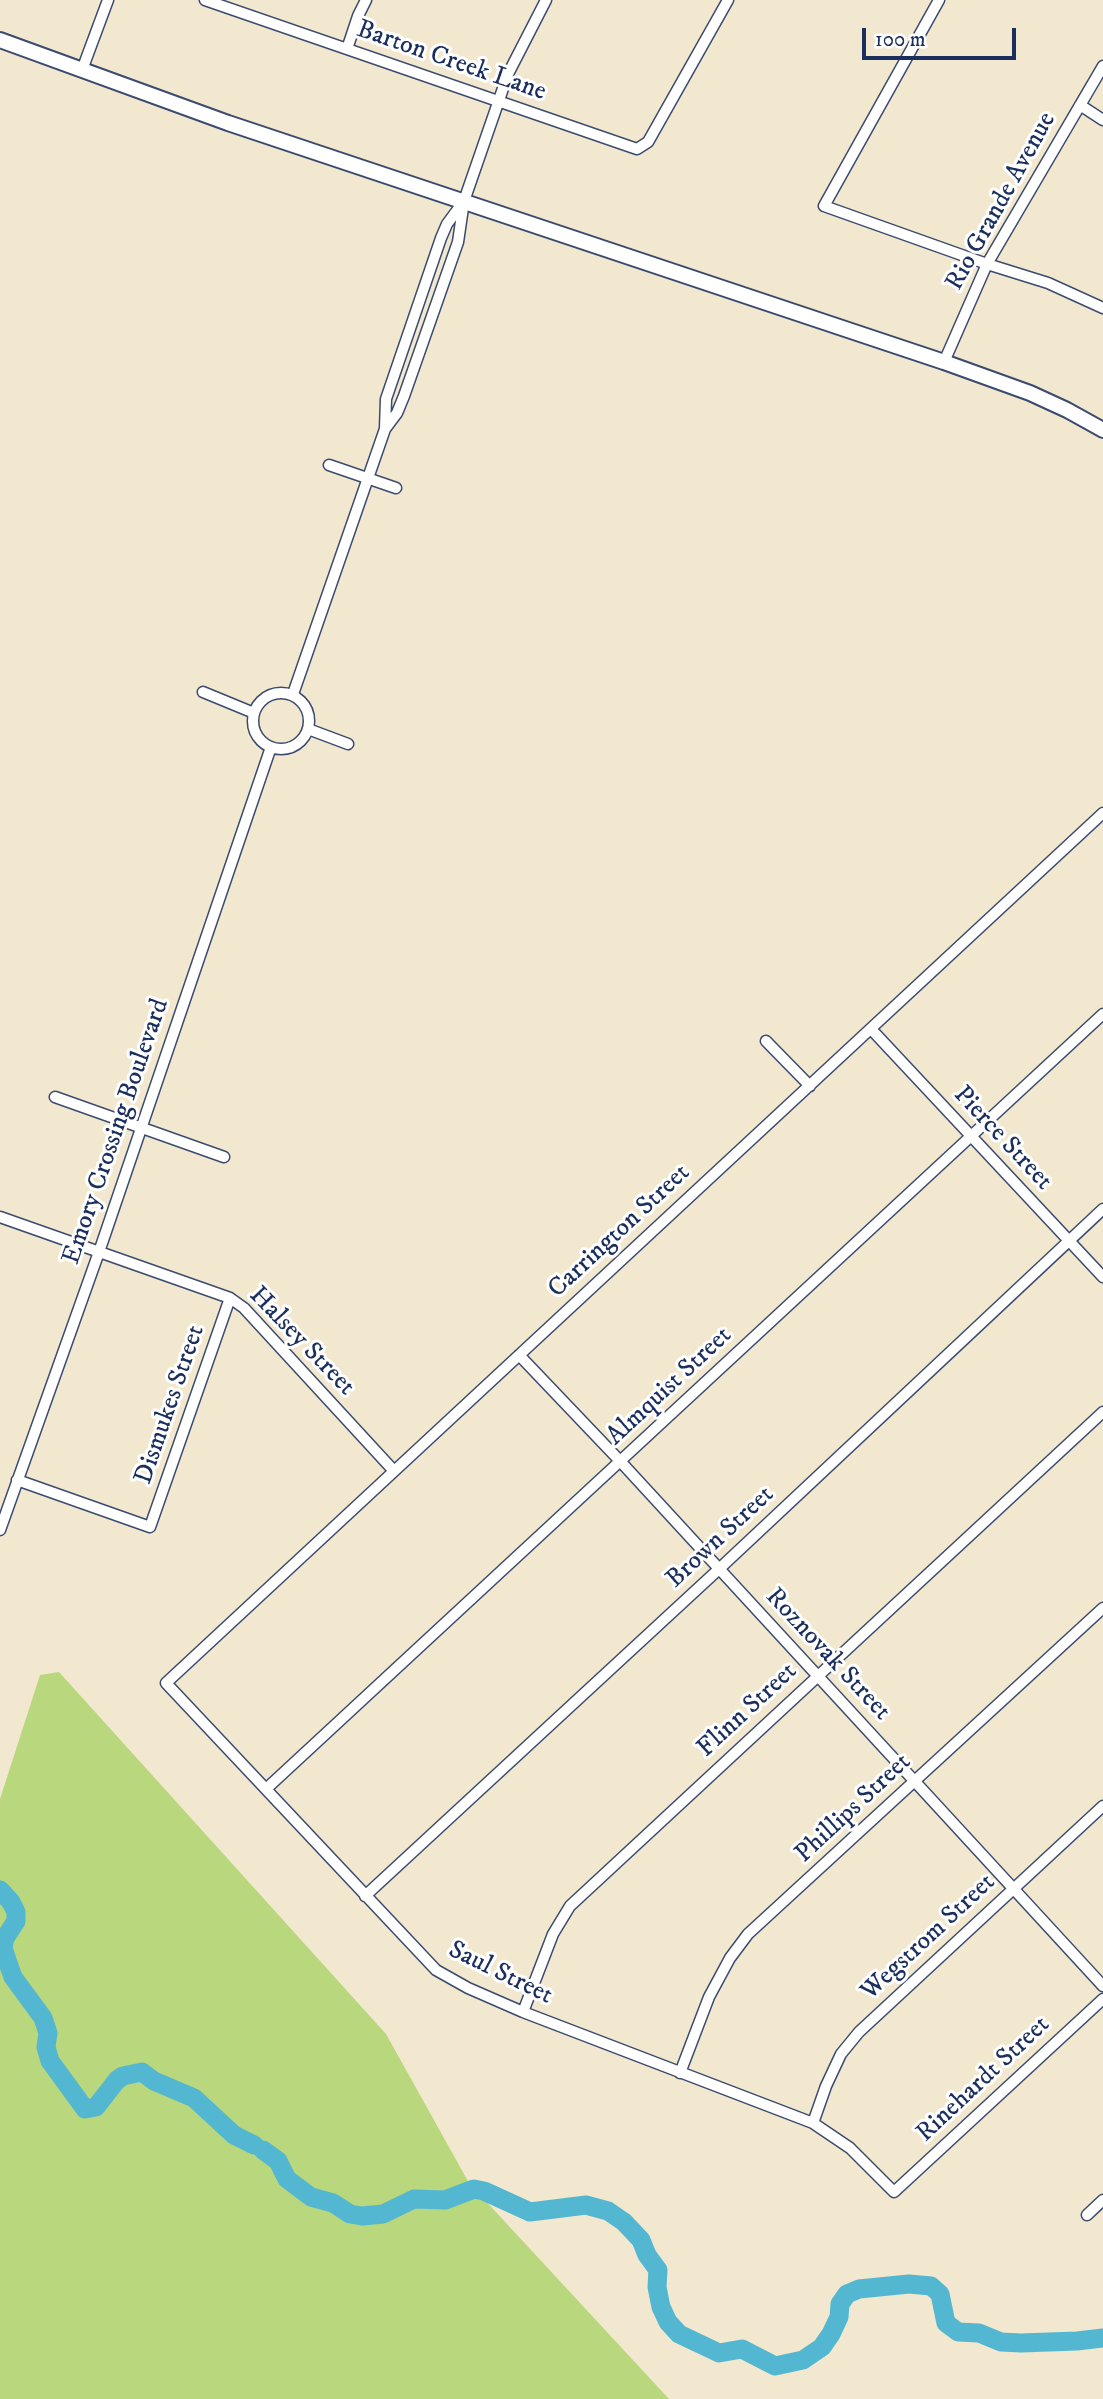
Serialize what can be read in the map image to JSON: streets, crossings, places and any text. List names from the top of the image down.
{
  "streets": {
    "street": [
      "Barton Creek Lane",
      "Rio Grande Avenue",
      "Emory Crossing Boulevard",
      "Pierce Street",
      "Carrington Street",
      "Halsey Street",
      "Almquist Street",
      "Dismukes Street",
      "Brown Street",
      "Roznovak Street",
      "Flinn Street",
      "Phillips Street",
      "Wegstrom Street",
      "Saul Street",
      "Rinehardt Street"
    ]
  },
  "crossings": [
    ["Emory Crossing Boulevard", "Halsey Street"],
    ["Emory Crossing Boulevard", "Dismukes Street"],
    ["Pierce Street", "Carrington Street"],
    ["Pierce Street", "Almquist Street"],
    ["Pierce Street", "Brown Street"],
    ["Carrington Street", "Halsey Street"],
    ["Carrington Street", "Roznovak Street"],
    ["Carrington Street", "Saul Street"],
    ["Halsey Street", "Dismukes Street"],
    ["Almquist Street", "Roznovak Street"],
    ["Almquist Street", "Saul Street"],
    ["Brown Street", "Roznovak Street"],
    ["Brown Street", "Saul Street"],
    ["Roznovak Street", "Flinn Street"],
    ["Roznovak Street", "Phillips Street"],
    ["Roznovak Street", "Wegstrom Street"],
    ["Flinn Street", "Saul Street"],
    ["Phillips Street", "Saul Street"],
    ["Wegstrom Street", "Saul Street"],
    ["Saul Street", "Rinehardt Street"]
  ],
  "scale_bar": "100 m"
}
